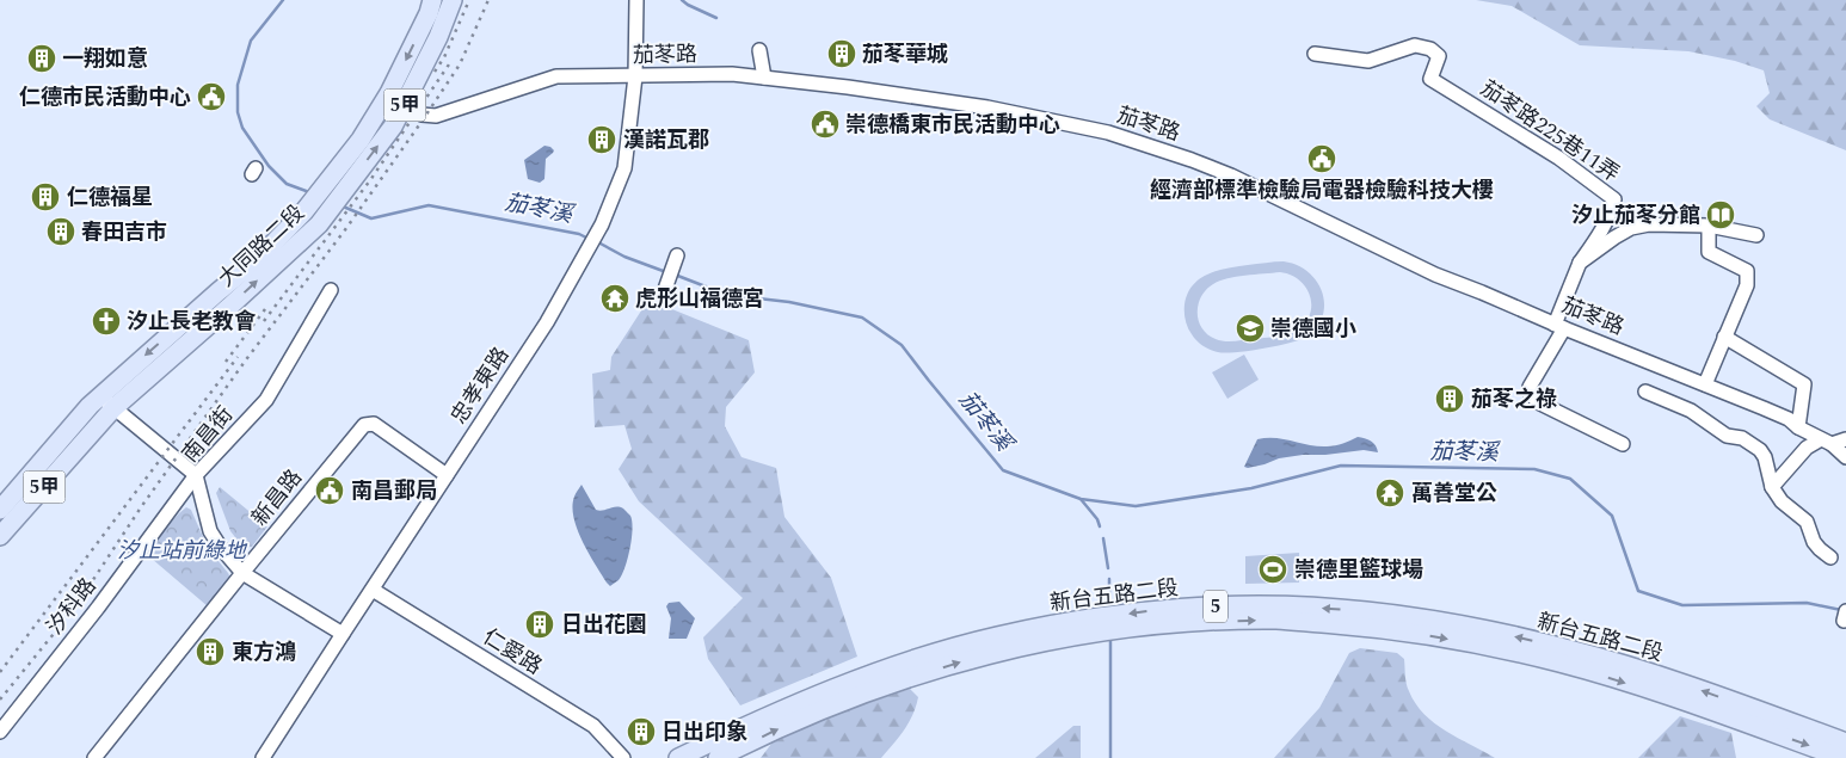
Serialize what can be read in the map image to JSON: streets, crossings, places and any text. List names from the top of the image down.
{
  "streets": {
    "main road": [
      "5甲",
      "大同路二段",
      "新台五路二段",
      "5"
    ],
    "street": [
      "茄苳路",
      "茄苳路225巷11弄",
      "忠孝東路",
      "南昌街",
      "新昌路",
      "汐科路",
      "仁愛路"
    ]
  },
  "crossings": [
    ["茄苳路", "大同路二段"],
    ["茄苳路", "忠孝東路"],
    ["忠孝東路", "南昌街"],
    ["忠孝東路", "新昌路"],
    ["忠孝東路", "仁愛路"],
    ["南昌街", "新昌路"],
    ["南昌街", "汐科路"]
  ],
  "water": ["茄苳溪"],
  "parks": ["汐止站前綠地"],
  "places": {
    "building": [
      "茄苳華城",
      "一翔如意",
      "漢諾瓦郡",
      "仁德福星",
      "春田吉市",
      "茄苳之祿",
      "日出花園",
      "東方鴻",
      "日出印象"
    ],
    "public building": [
      "仁德市民活動中心",
      "崇德橋東市民活動中心",
      "經濟部標準檢驗局電器檢驗科技大樓",
      "南昌郵局"
    ],
    "library": ["汐止茄苳分館"],
    "temple": ["虎形山福德宮", "萬善堂公"],
    "church": ["汐止長老教會"],
    "school or university": ["崇德國小"],
    "sports": ["崇德里籃球場"]
  }
}
